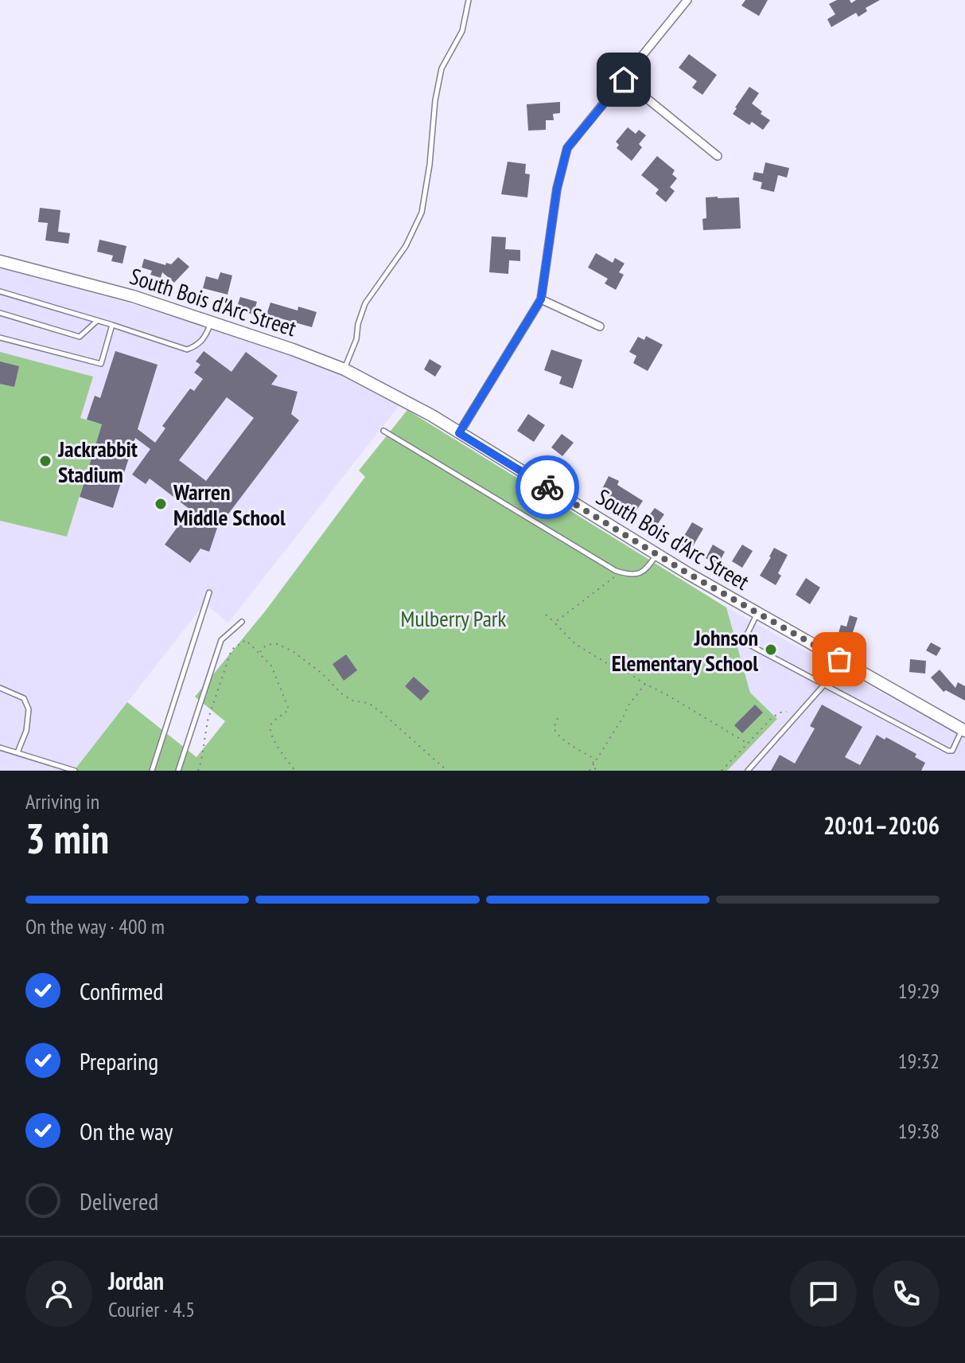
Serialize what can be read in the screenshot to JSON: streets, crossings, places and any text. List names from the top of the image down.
{
  "streets": {
    "main road": ["South Bois d'Arc Street"]
  },
  "parks": ["Mulberry Park"],
  "places": ["Jackrabbit Stadium", "Warren Middle School", "Johnson Elementary School"],
  "page": {
    "heading": ["3 min", "Arriving in", "20:01–20:06"],
    "panel": ["Jordan", "Courier · 4.5"],
    "bar": "On the way · 400 m",
    "list": [
      ["Confirmed", "19:29"],
      ["Preparing", "19:32"],
      ["On the way", "19:38"],
      "Delivered"
    ]
  }
}
